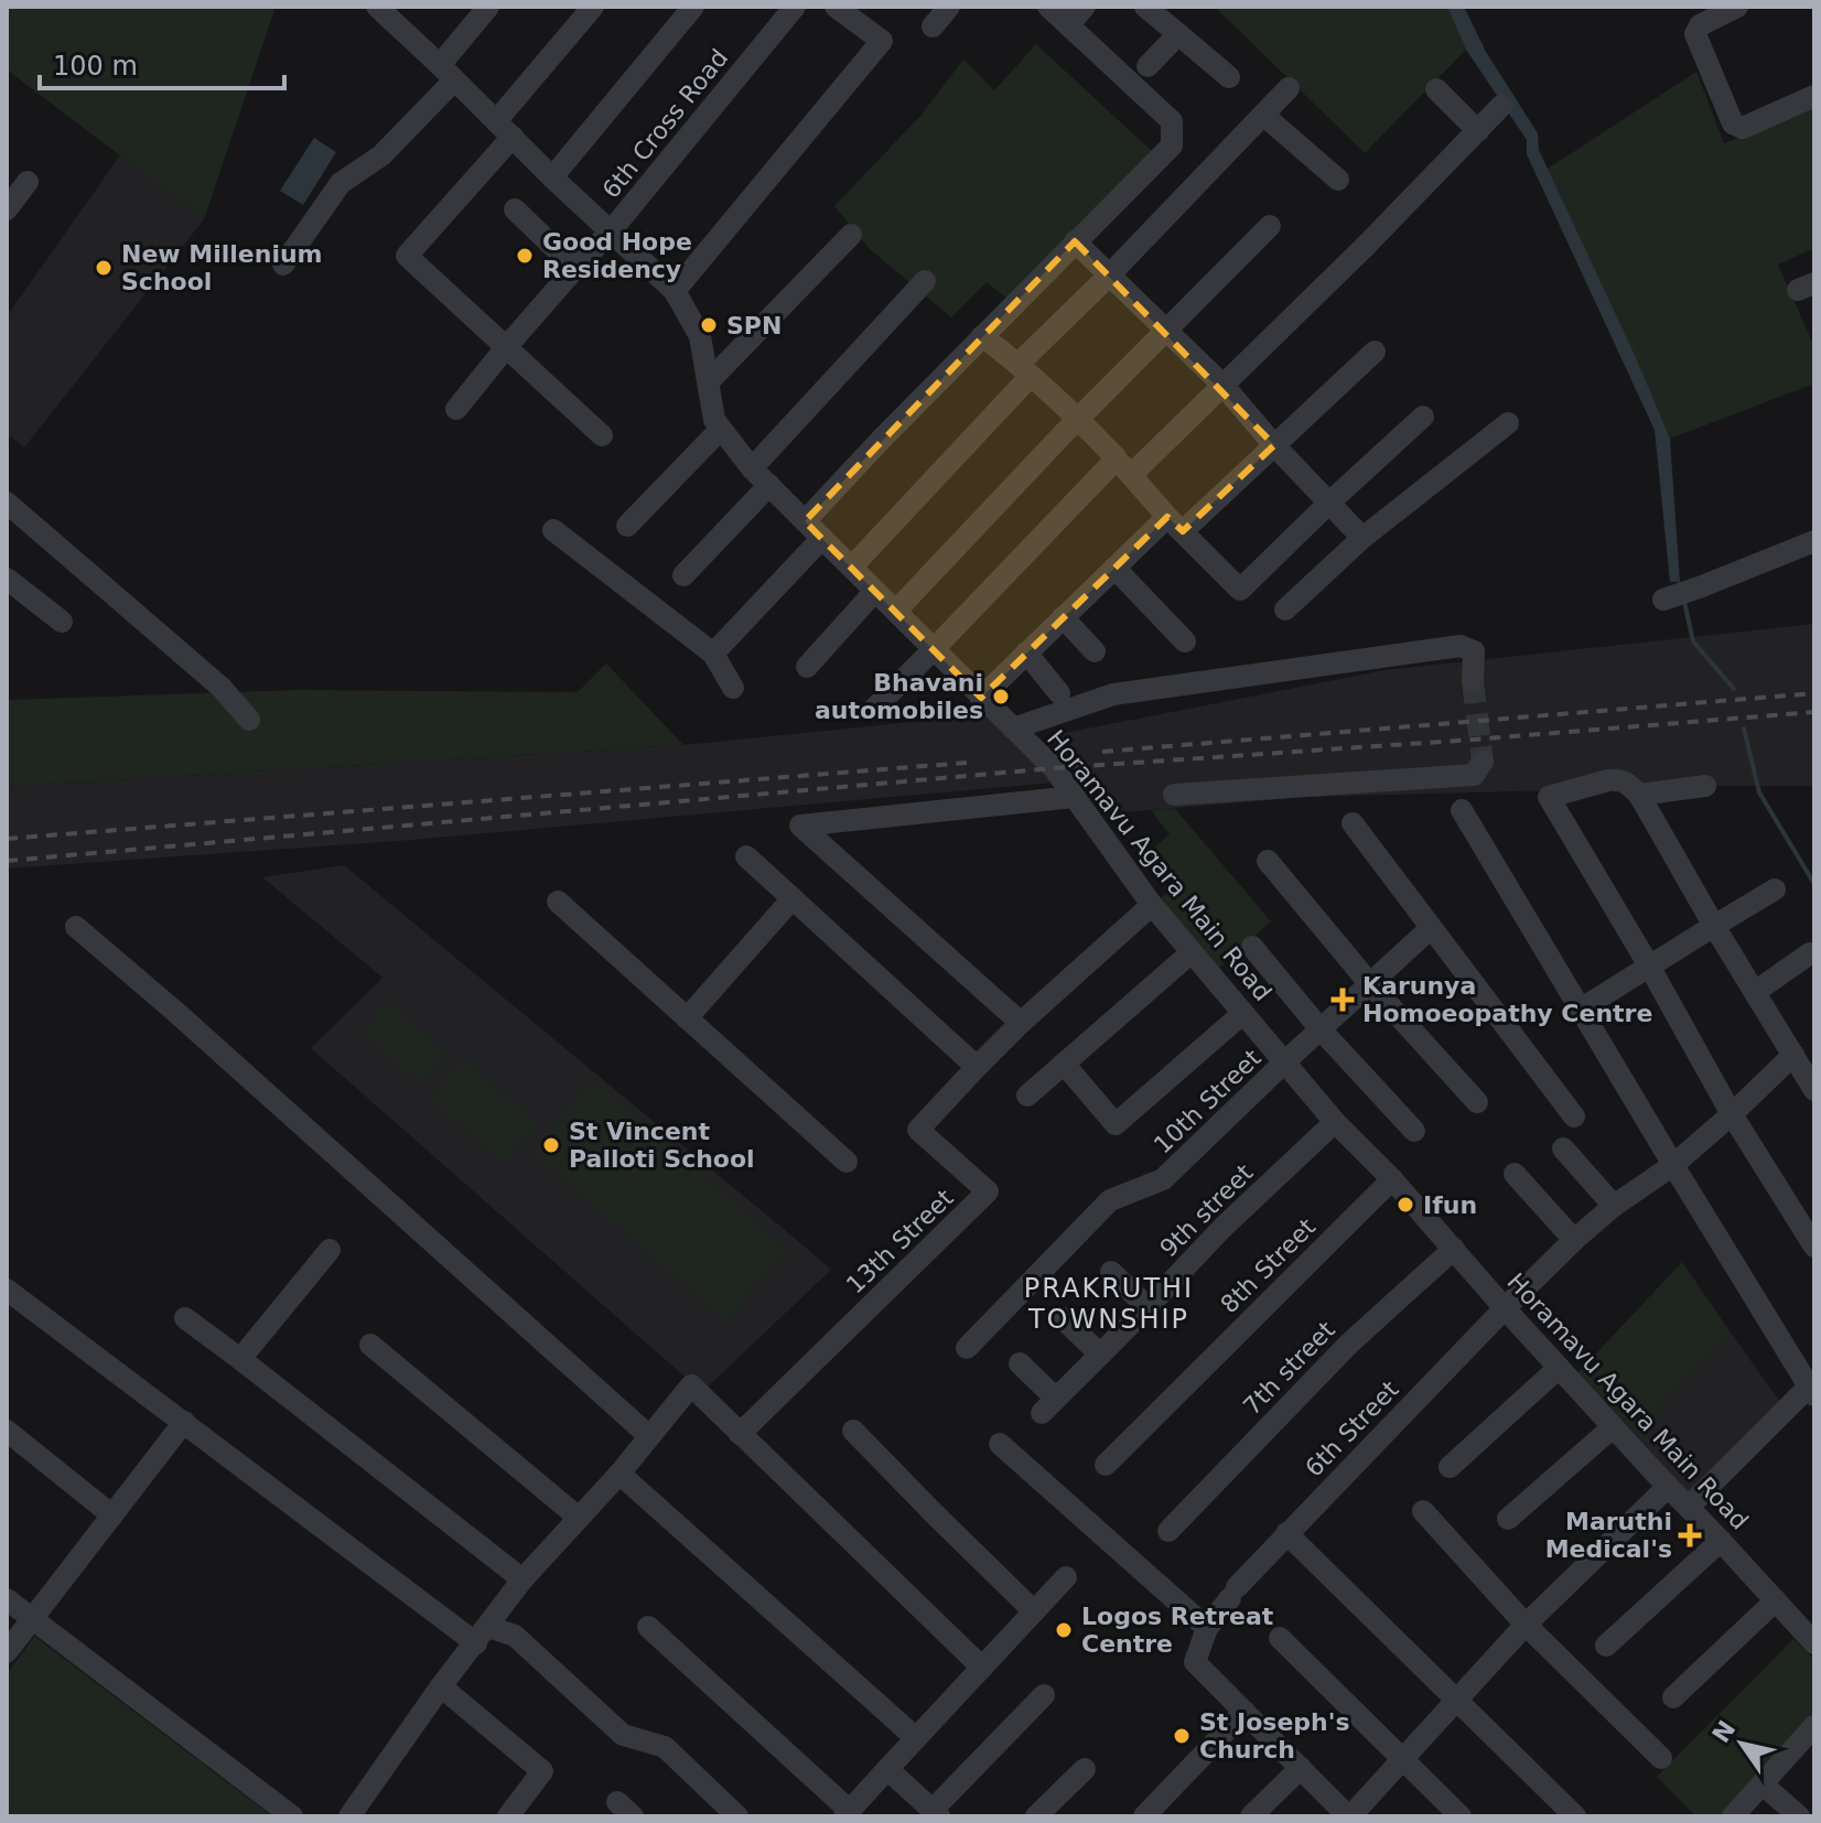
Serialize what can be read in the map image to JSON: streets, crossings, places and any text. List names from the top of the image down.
{
  "streets": {
    "street": [
      "6th Cross Road",
      "Horamavu Agara Main Road",
      "10th Street",
      "9th street",
      "13th Street",
      "8th Street",
      "7th street",
      "6th Street"
    ]
  },
  "crossings": [
    ["6th Cross Road", "Horamavu Agara Main Road"],
    ["Horamavu Agara Main Road", "10th Street"],
    ["Horamavu Agara Main Road", "9th street"],
    ["Horamavu Agara Main Road", "13th Street"],
    ["Horamavu Agara Main Road", "8th Street"],
    ["Horamavu Agara Main Road", "7th street"],
    ["Horamavu Agara Main Road", "6th Street"]
  ],
  "districts": ["PRAKRUTHI TOWNSHIP"],
  "places": {
    "other": [
      "Good Hope Residency",
      "New Millenium School",
      "SPN",
      "Bhavani automobiles",
      "St Vincent Palloti School",
      "Ifun",
      "Logos Retreat Centre",
      "St Joseph's Church"
    ],
    "health": ["Karunya Homoeopathy Centre", "Maruthi Medical's"]
  },
  "scale_bar": "100 m",
  "north": "top left"
}
